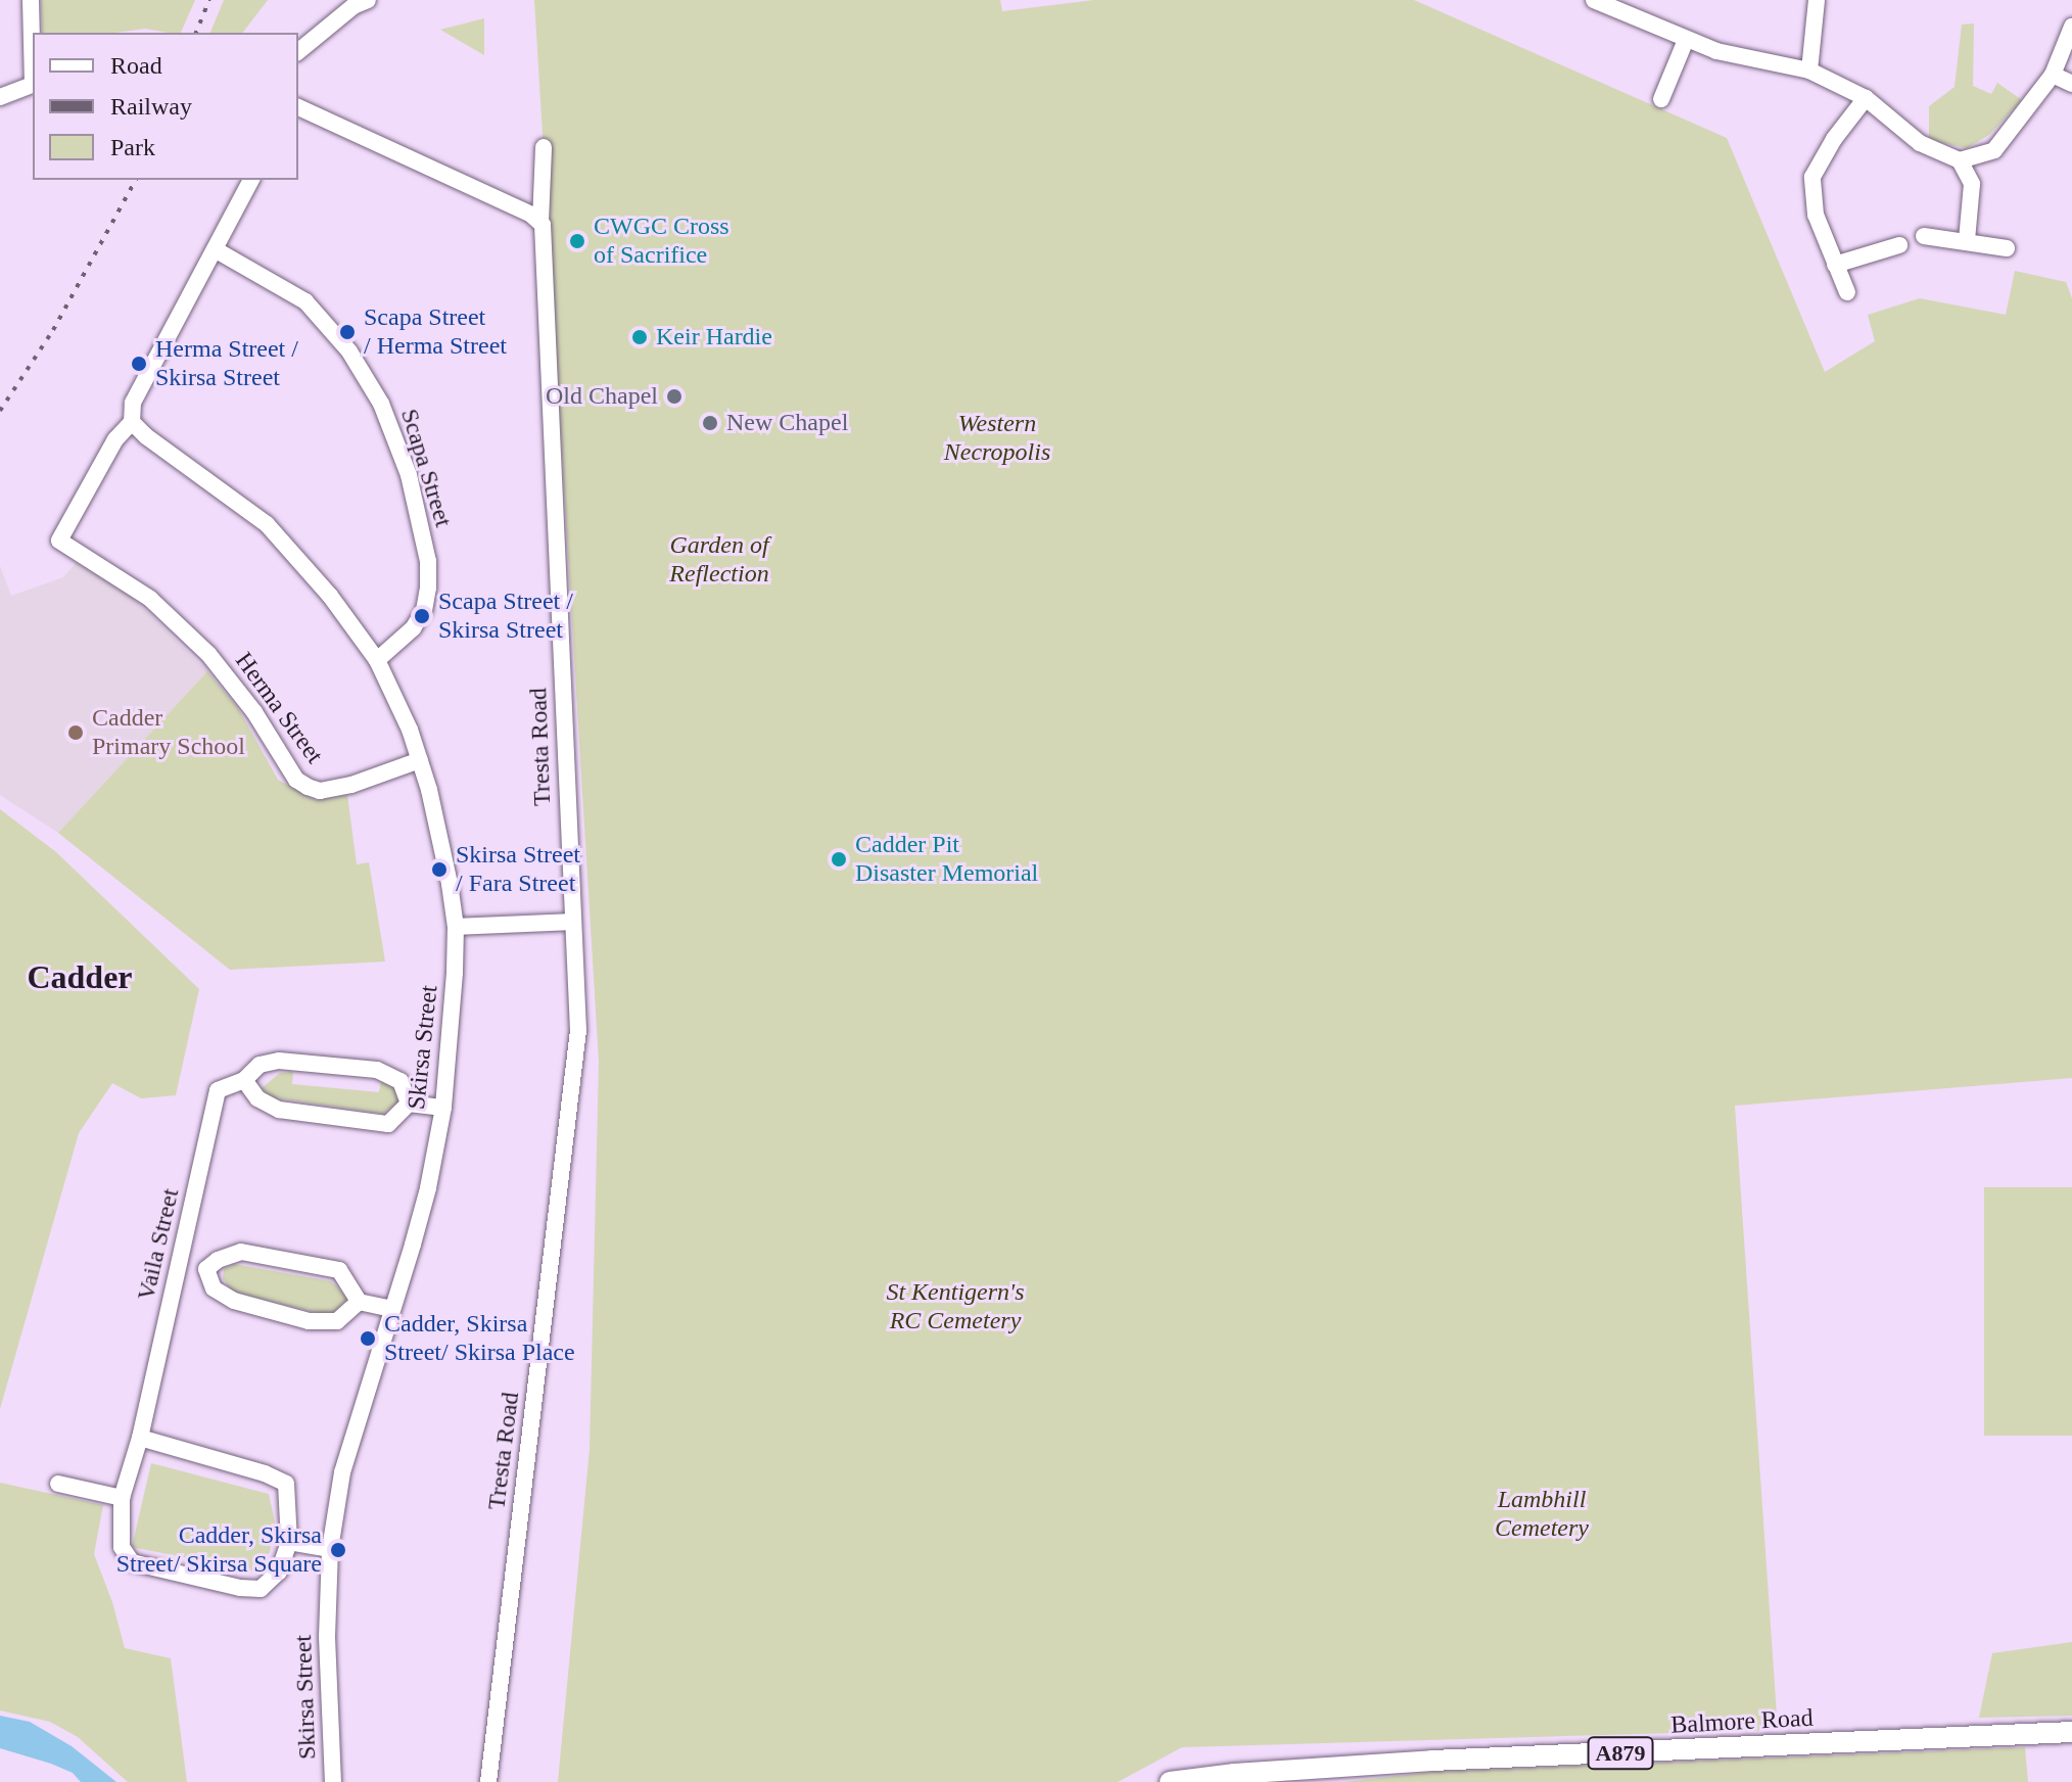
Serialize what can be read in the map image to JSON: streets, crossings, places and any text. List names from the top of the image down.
{
  "streets": {
    "main road": ["Balmore Road", "A879"],
    "street": [
      "Scapa Street",
      "Herma Street",
      "Tresta Road",
      "Skirsa Street",
      "Vaila Street"
    ]
  },
  "crossings": [
    ["Scapa Street", "Herma Street"],
    ["Scapa Street", "Skirsa Street"],
    ["Herma Street", "Skirsa Street"]
  ],
  "districts": ["Cadder"],
  "parks": [
    "Western Necropolis",
    "Garden of Reflection",
    "St Kentigern's RC Cemetery",
    "Lambhill Cemetery"
  ],
  "places": [
    "CWGC Cross of Sacrifice",
    "Scapa Street / Herma Street",
    "Keir Hardie",
    "Herma Street / Skirsa Street",
    "Old Chapel",
    "New Chapel",
    "Scapa Street / Skirsa Street",
    "Cadder Primary School",
    "Cadder Pit Disaster Memorial",
    "Skirsa Street / Fara Street",
    "Cadder, Skirsa Street/ Skirsa Place",
    "Cadder, Skirsa Street/ Skirsa Square"
  ],
  "legend": ["Road", "Railway", "Park"]
}
